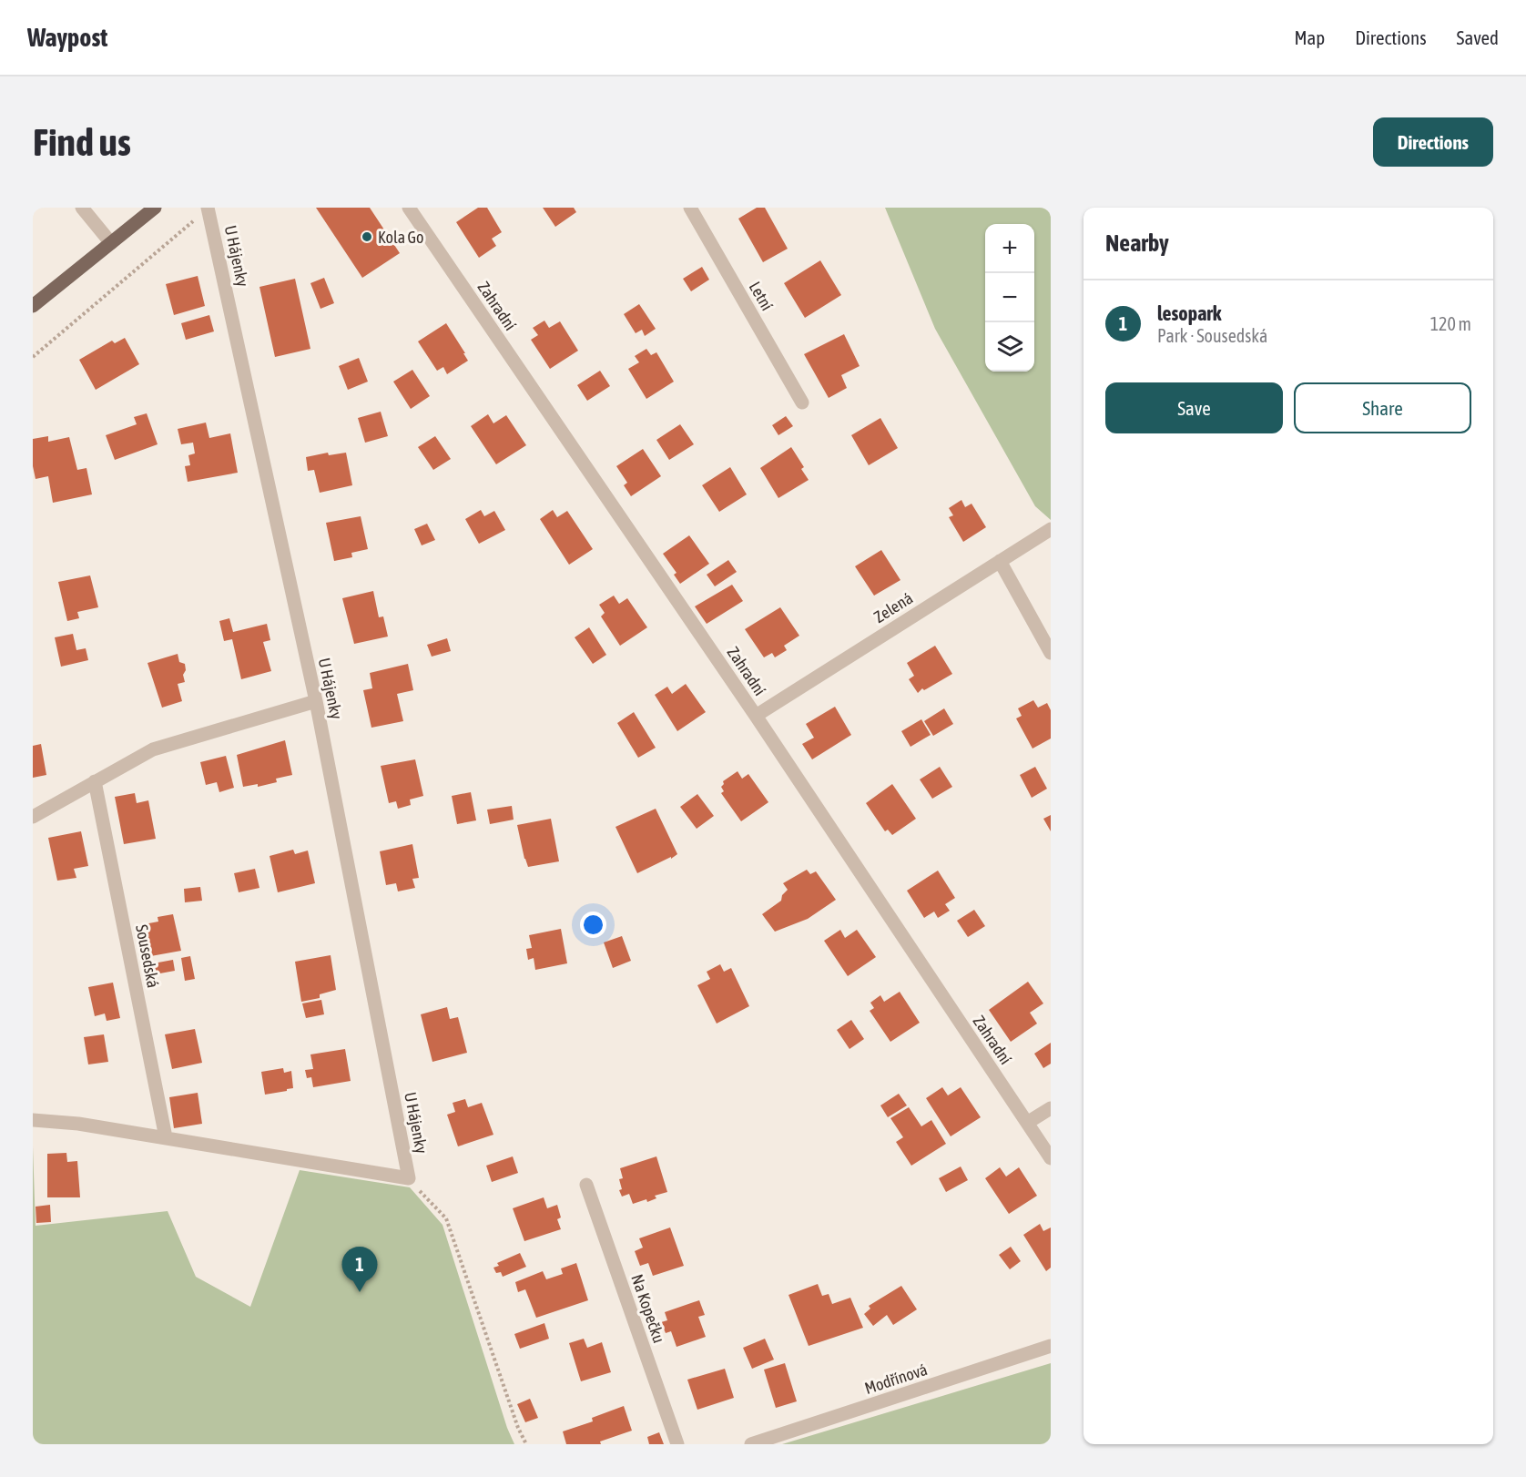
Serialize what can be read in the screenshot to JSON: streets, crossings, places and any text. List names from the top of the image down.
{
  "streets": {
    "street": [
      "U Hájenky",
      "Letní",
      "Zahradní",
      "Zelená",
      "Sousedská",
      "Na Kopečku",
      "Modřínová"
    ]
  },
  "crossings": [
    ["Zahradní", "Zelená"]
  ],
  "places": ["Kola Go"],
  "page": {
    "header": "Waypost",
    "nav": ["Map", "Directions", "Saved"],
    "buttons": [
      "Directions",
      ["Save", "Share"]
    ],
    "title": "Find us",
    "heading": "Nearby",
    "map_buttons": ["+", "−"],
    "list": [
      {
        "mark": "1",
        "name": "lesopark",
        "note": "Park · Sousedská",
        "value": "120 m"
      }
    ],
    "pins": "1"
  }
}
